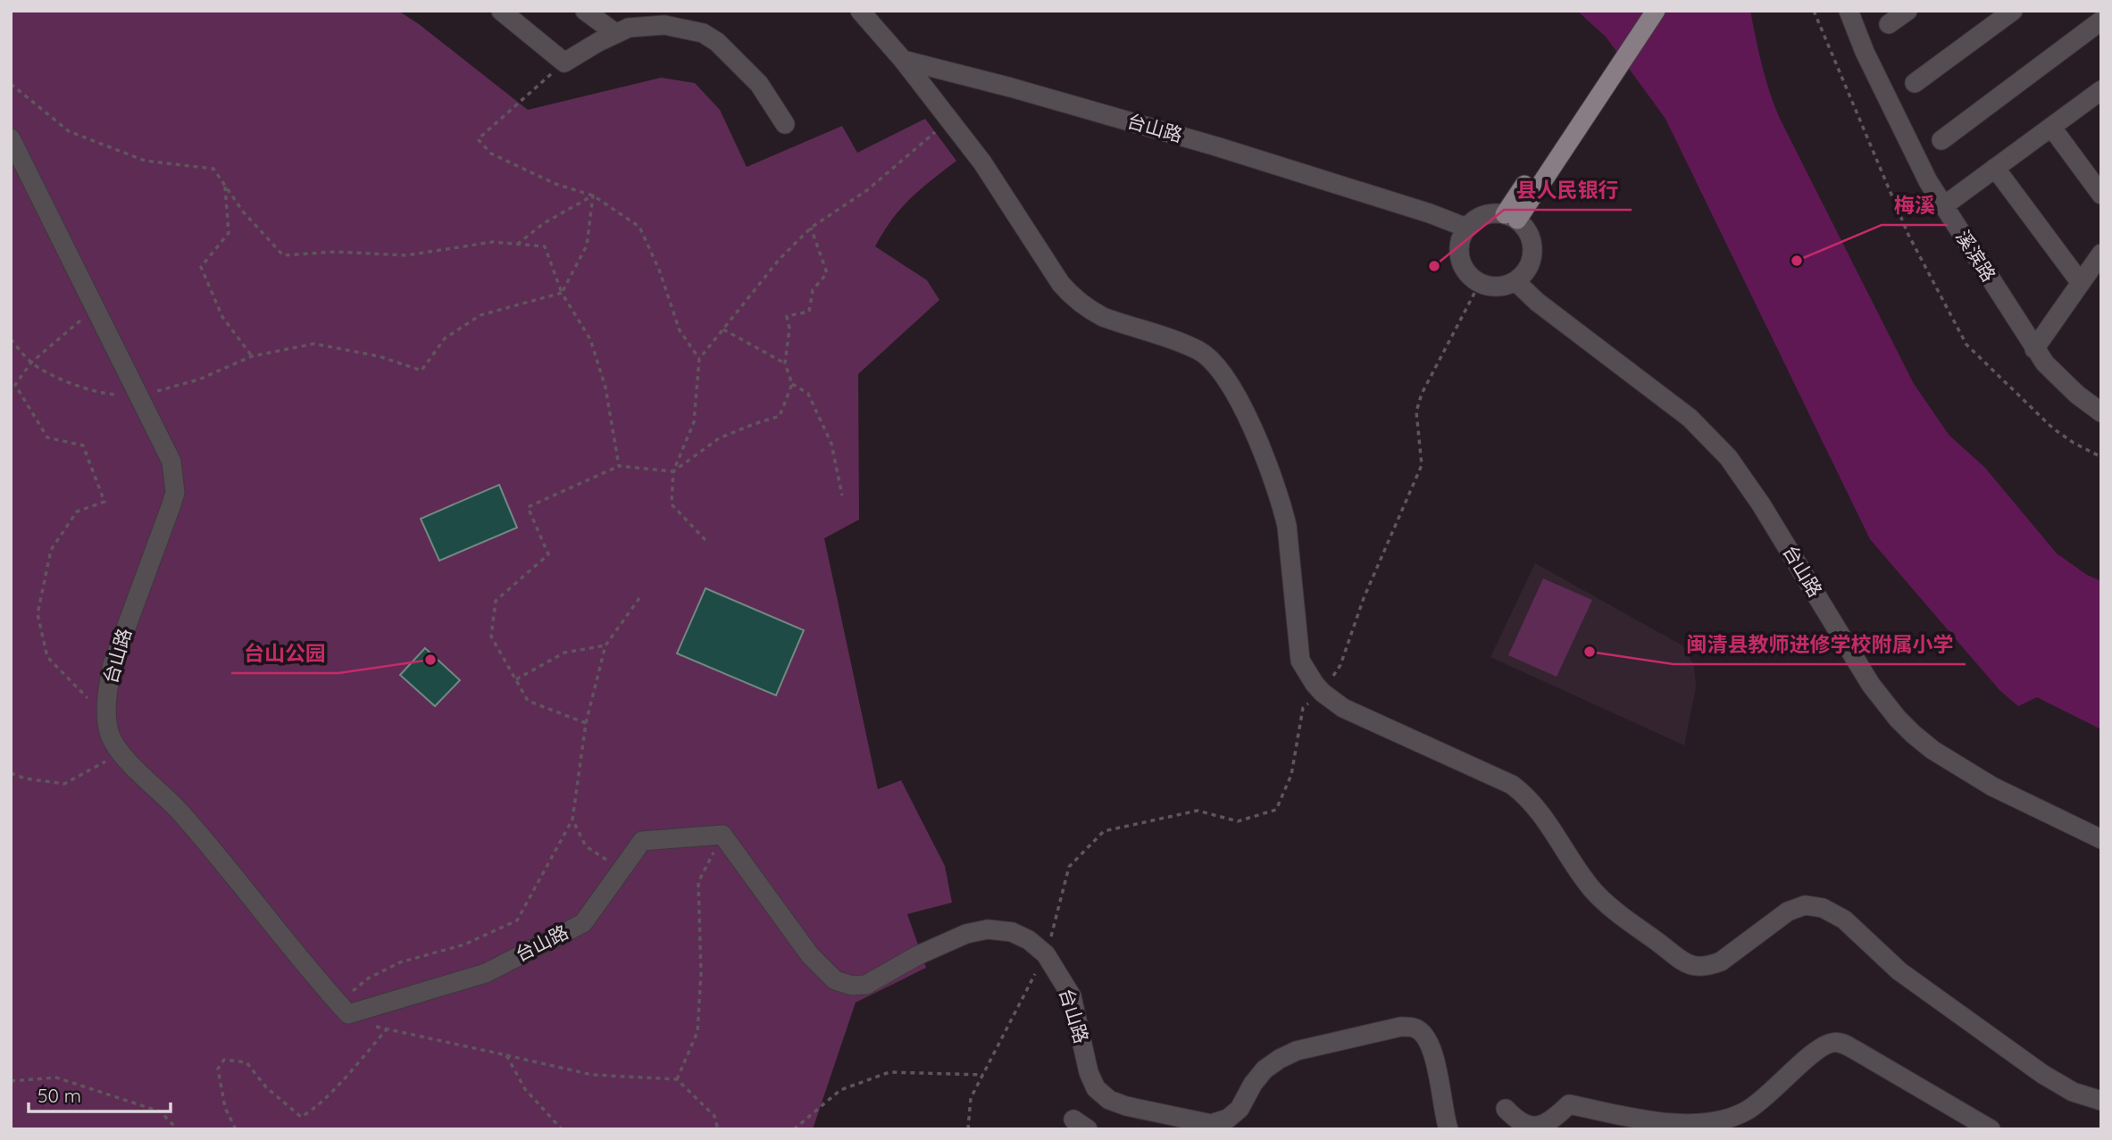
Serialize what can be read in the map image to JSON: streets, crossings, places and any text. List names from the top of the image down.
{
  "streets": {
    "street": ["台山路", "溪滨路"]
  },
  "places": [
    "梅溪",
    "县人民银行",
    "闽清县教师进修学校附属小学",
    "台山公园"
  ],
  "scale_bar": "50 m"
}
